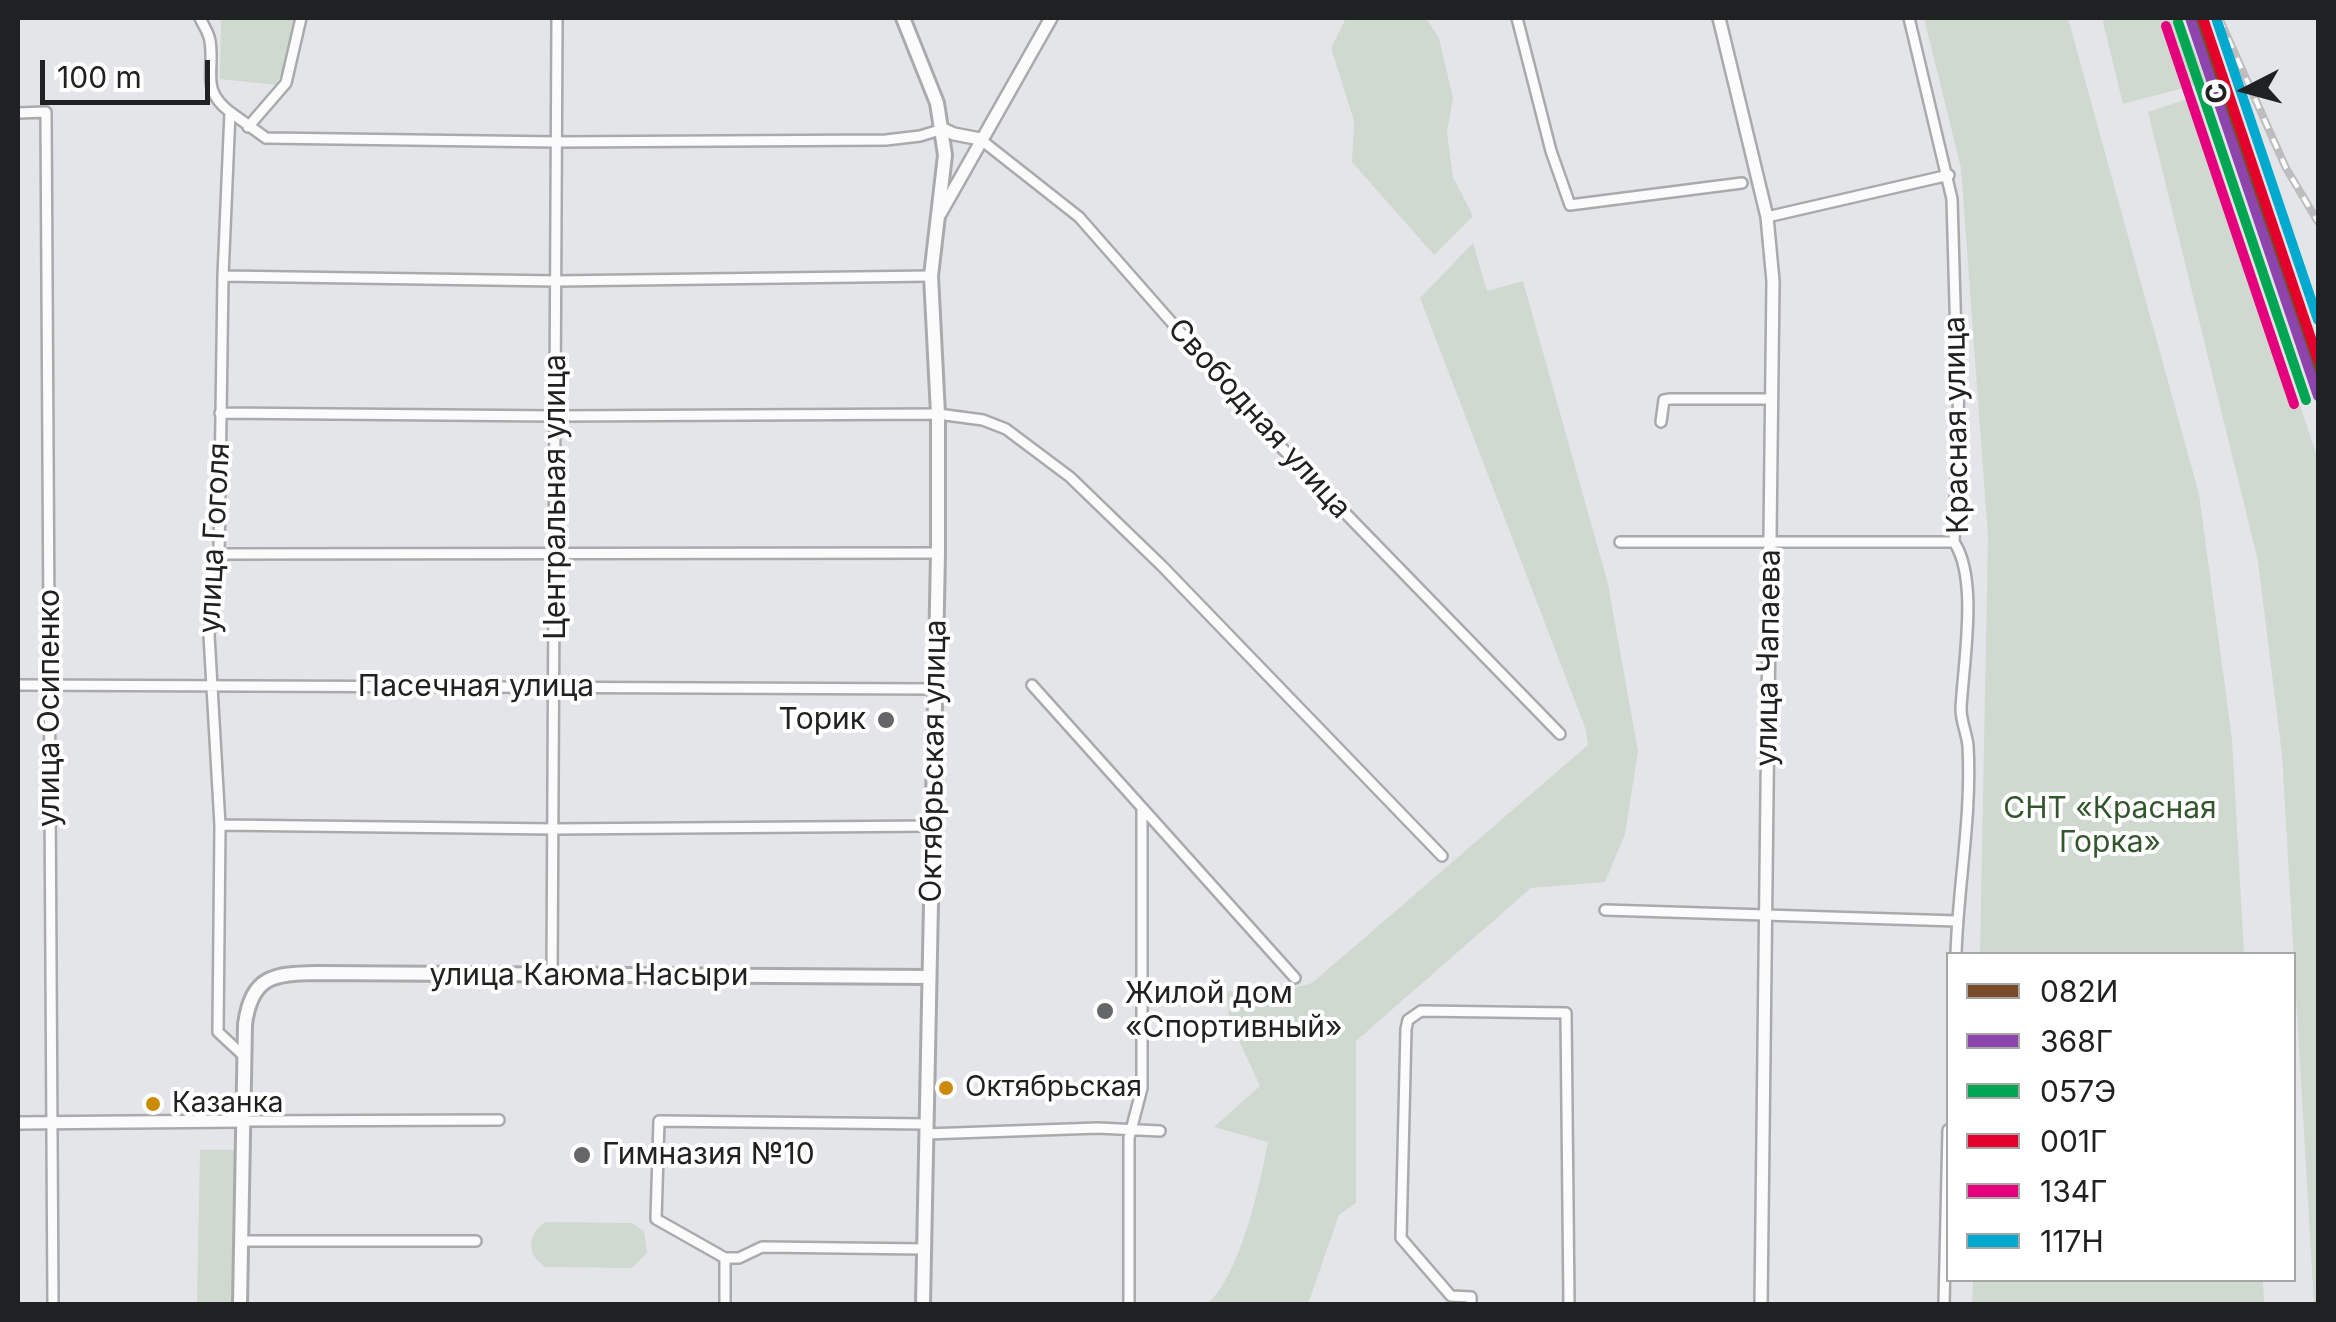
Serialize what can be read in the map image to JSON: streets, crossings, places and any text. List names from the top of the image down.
{
  "streets": {
    "main road": ["Октябрьская улица", "улица Каюма Насыри"],
    "street": [
      "Свободная улица",
      "Красная улица",
      "Центральная улица",
      "улица Гоголя",
      "улица Чапаева",
      "Пасечная улица",
      "улица Осипенко"
    ]
  },
  "crossings": [
    ["Свободная улица", "Октябрьская улица"],
    ["Центральная улица", "Пасечная улица"],
    ["Центральная улица", "улица Каюма Насыри"],
    ["улица Гоголя", "Пасечная улица"],
    ["улица Гоголя", "улица Каюма Насыри"],
    ["Пасечная улица", "улица Осипенко"],
    ["Пасечная улица", "Октябрьская улица"],
    ["Октябрьская улица", "улица Каюма Насыри"]
  ],
  "parks": ["СНТ «Красная Горка»"],
  "places": [
    "Торик",
    "Жилой дом «Спортивный»",
    "Октябрьская",
    "Казанка",
    "Гимназия №10"
  ],
  "lines": [
    "transit line 082И",
    "transit line 368Г",
    "transit line 001Г",
    "transit line 117Н",
    "transit line 057Э",
    "transit line 134Г"
  ],
  "legend": [
    "082И",
    "368Г",
    "057Э",
    "001Г",
    "134Г",
    "117Н"
  ],
  "scale_bar": "100 m",
  "north": "left"
}
